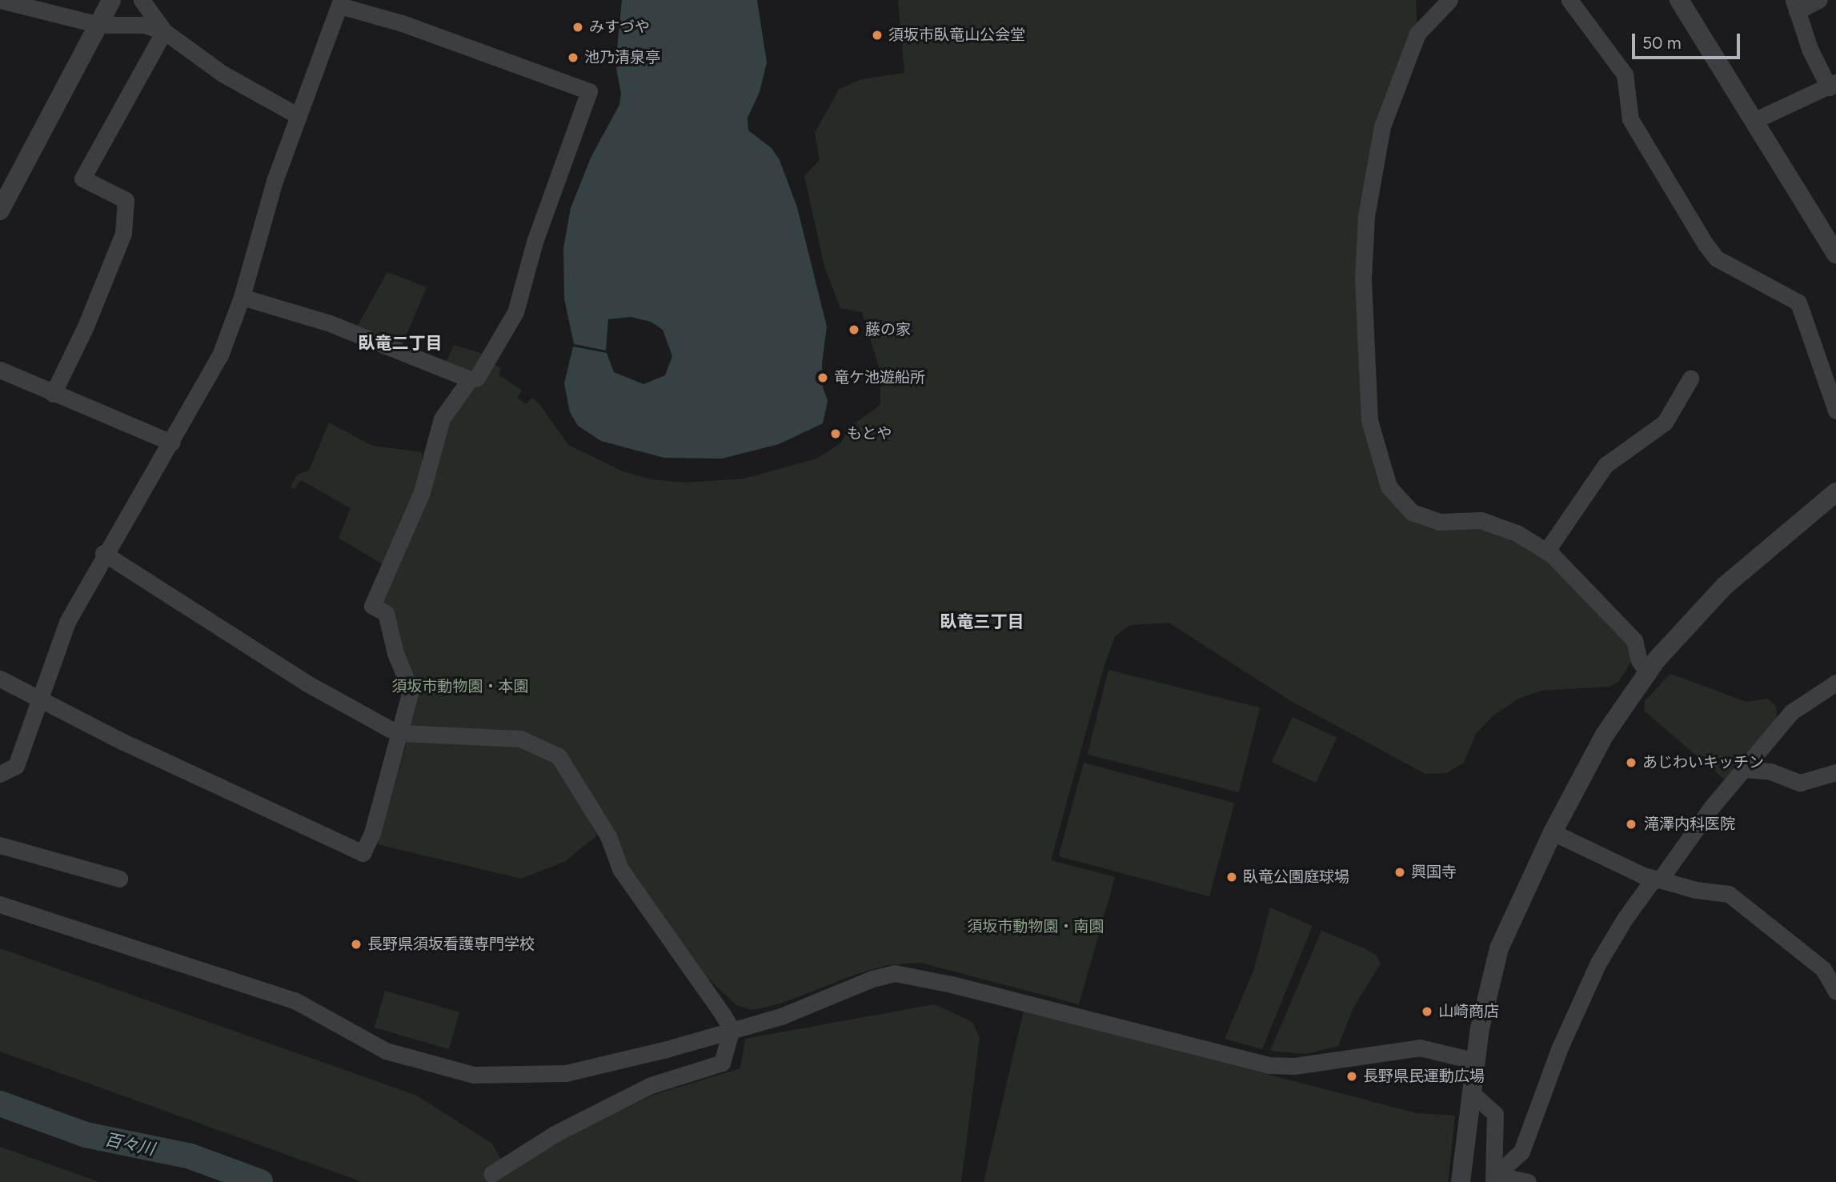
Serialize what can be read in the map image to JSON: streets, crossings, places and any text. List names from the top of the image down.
{
  "districts": ["臥竜二丁目", "臥竜三丁目"],
  "water": ["百々川"],
  "parks": ["須坂市動物園・本園", "須坂市動物園・南園"],
  "places": [
    "みすづや",
    "須坂市臥竜山公会堂",
    "池乃清泉亭",
    "藤の家",
    "竜ケ池遊船所",
    "もとや",
    "あじわいキッチン",
    "滝澤内科医院",
    "興国寺",
    "臥竜公園庭球場",
    "長野県須坂看護専門学校",
    "山崎商店",
    "長野県民運動広場"
  ],
  "scale_bar": "50 m"
}
